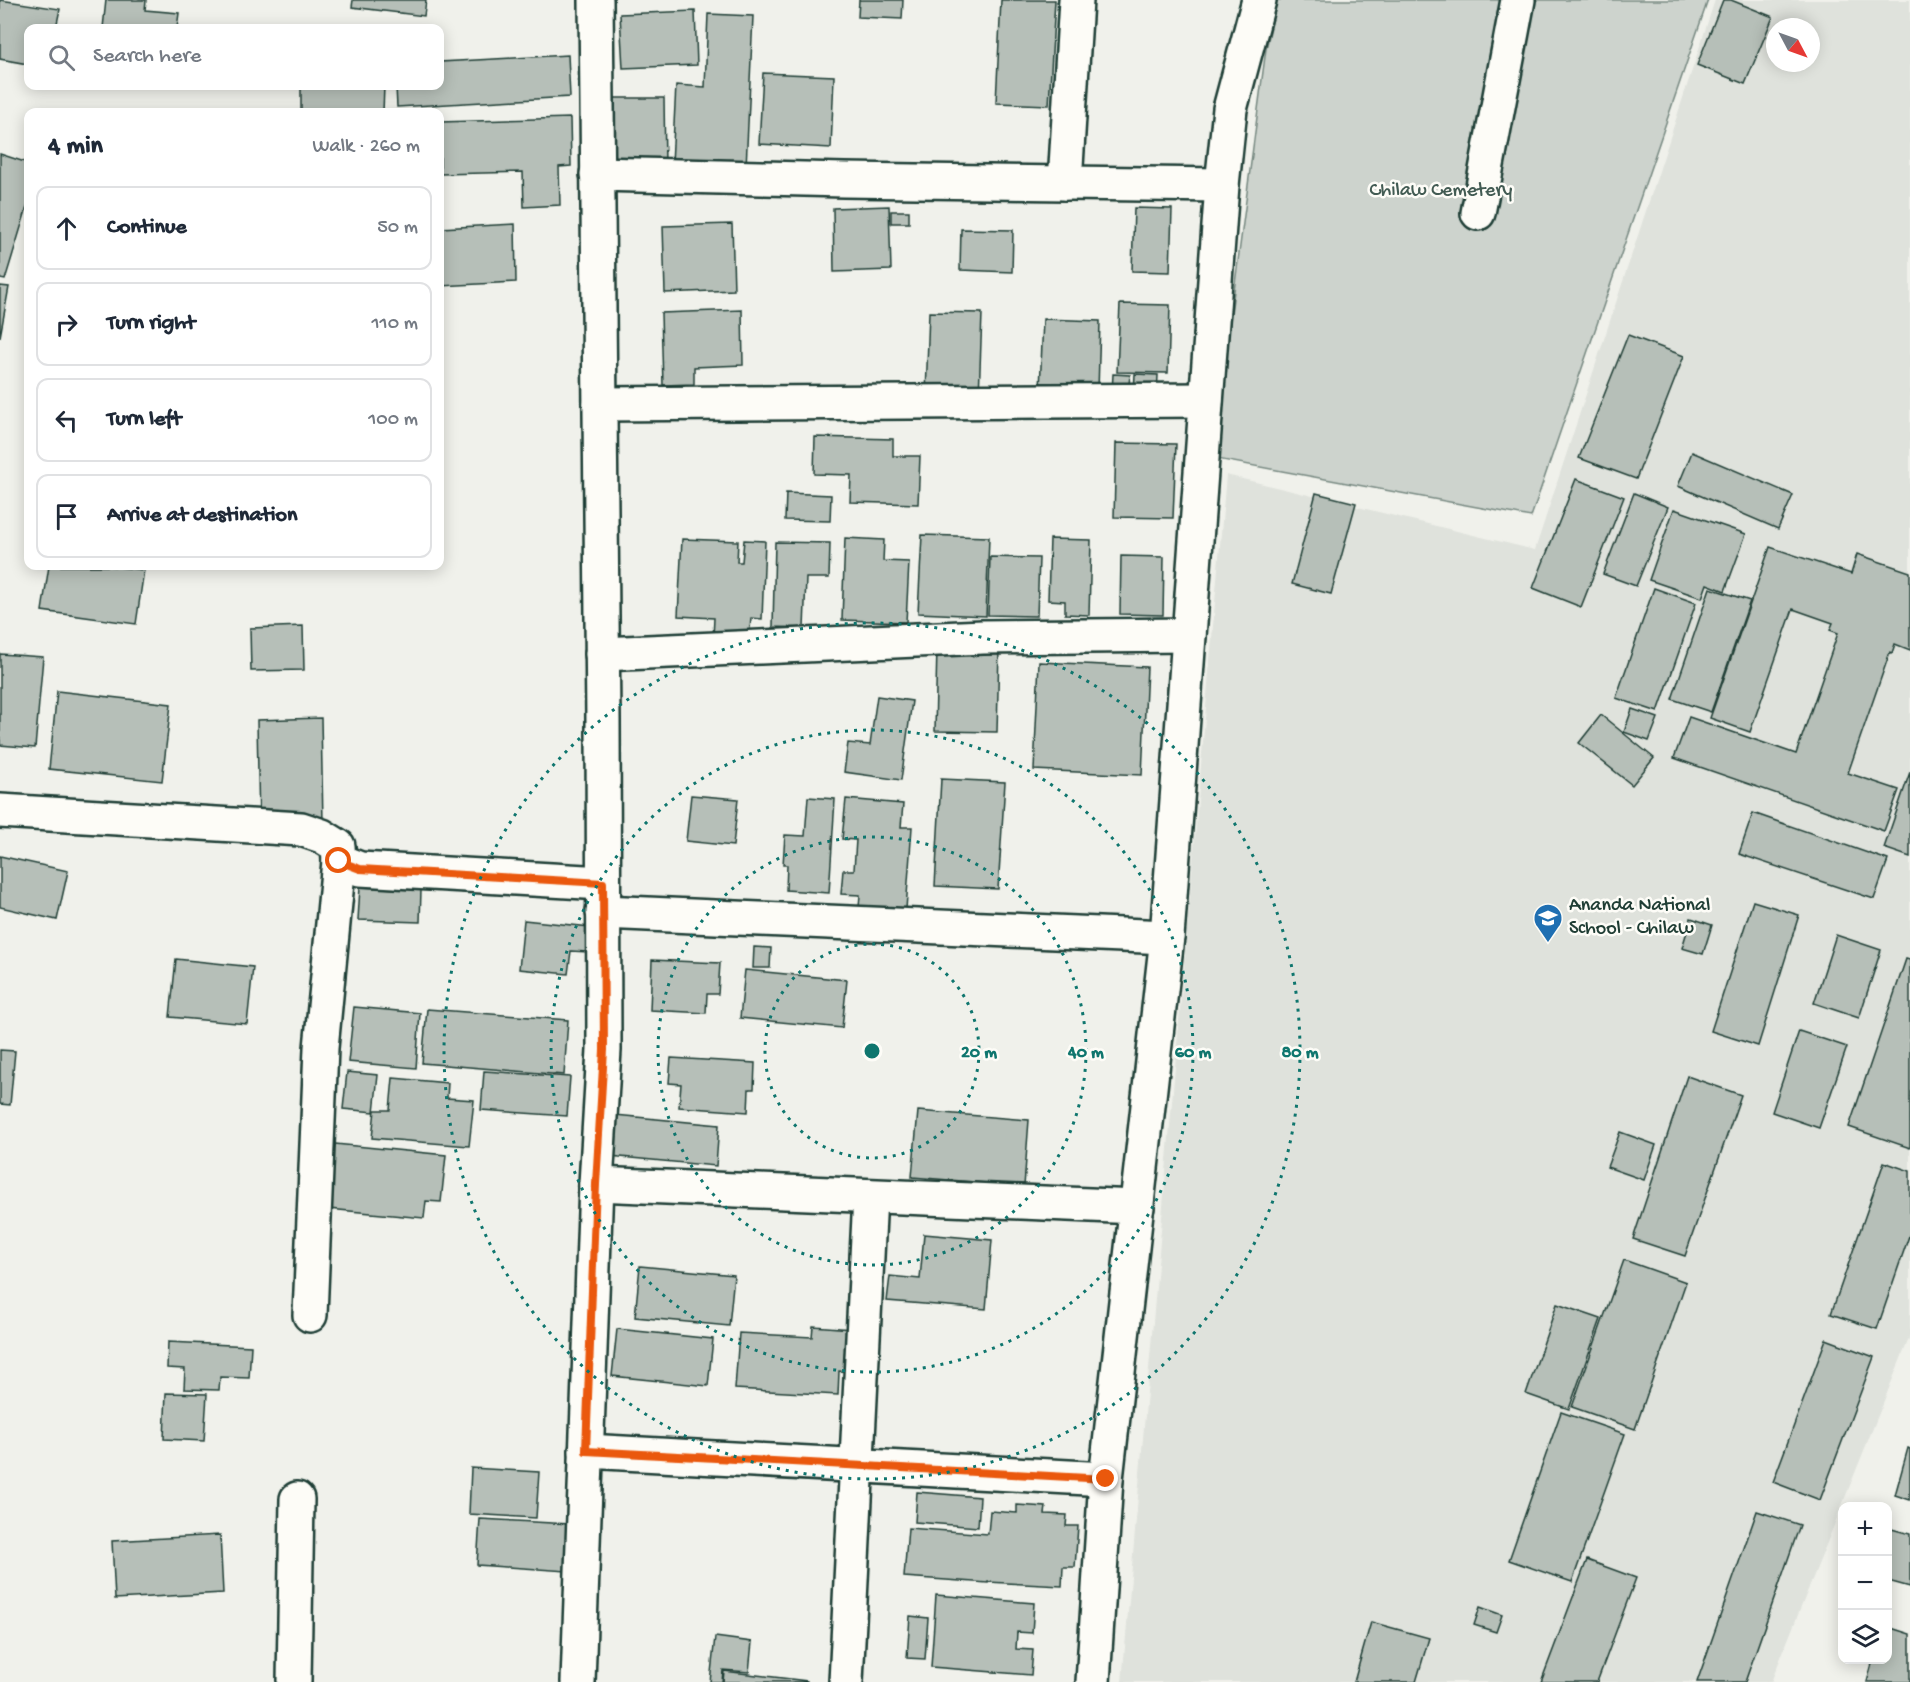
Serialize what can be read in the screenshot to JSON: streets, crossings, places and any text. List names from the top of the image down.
{
  "parks": ["Chilaw Cemetery"],
  "places": {
    "school or university": ["Ananda National School - Chilaw"]
  },
  "north": "bottom right",
  "page": {
    "search": "Search here",
    "heading": ["4 min", "Walk · 260 m"],
    "list": [
      ["Continue", "50 m"],
      ["Turn right", "110 m"],
      ["Turn left", "100 m"],
      "Arrive at destination"
    ],
    "map_buttons": ["+", "−"]
  },
  "rings": [
    "20 m",
    "40 m",
    "60 m",
    "80 m"
  ]
}
